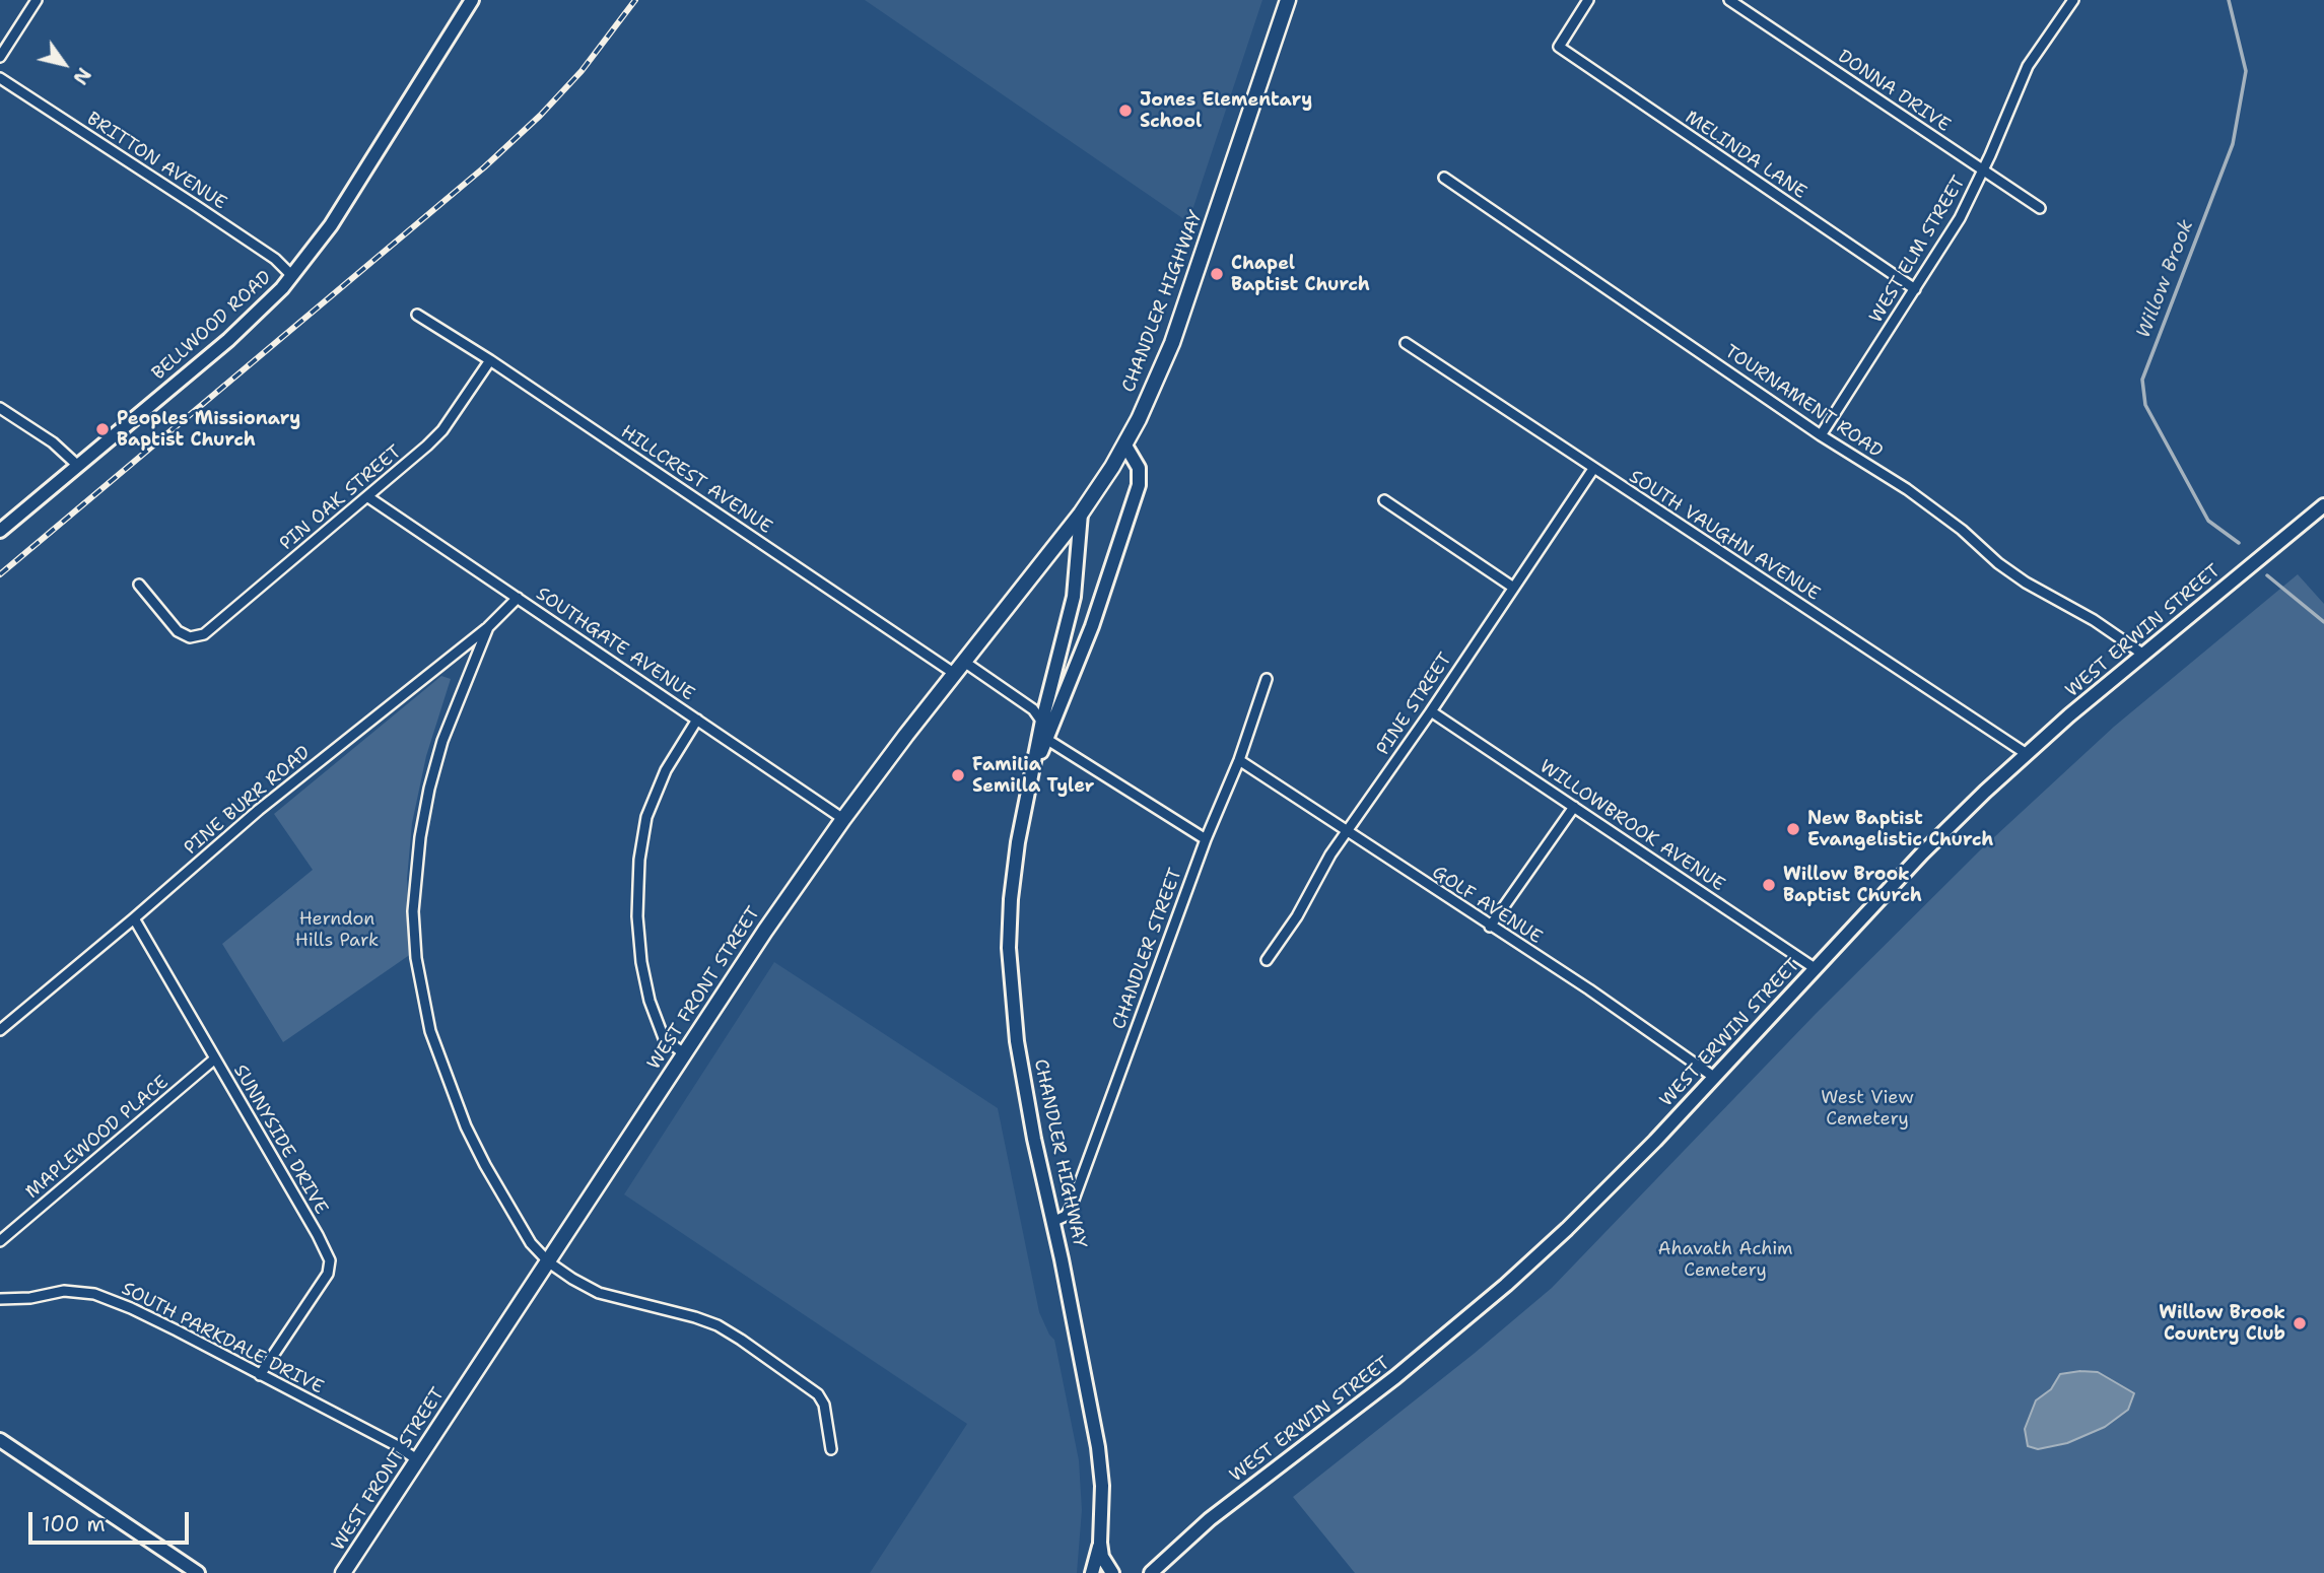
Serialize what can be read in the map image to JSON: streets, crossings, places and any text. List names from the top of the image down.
{
  "streets": {
    "main road": ["CHANDLER HIGHWAY", "WEST FRONT STREET"],
    "street": [
      "DONNA DRIVE",
      "MELINDA LANE",
      "BRITTON AVENUE",
      "WEST ELM STREET",
      "BELLWOOD ROAD",
      "TOURNAMENT ROAD",
      "HILLCREST AVENUE",
      "PIN OAK STREET",
      "SOUTH VAUGHN AVENUE",
      "WEST ERWIN STREET",
      "SOUTHGATE AVENUE",
      "PINE STREET",
      "PINE BURR ROAD",
      "WILLOWBROOK AVENUE",
      "GOLF AVENUE",
      "CHANDLER STREET",
      "MAPLEWOOD PLACE",
      "SUNNYSIDE DRIVE",
      "SOUTH PARKDALE DRIVE"
    ]
  },
  "crossings": [
    ["DONNA DRIVE", "WEST ELM STREET"],
    ["MELINDA LANE", "WEST ELM STREET"],
    ["BRITTON AVENUE", "BELLWOOD ROAD"],
    ["WEST ELM STREET", "TOURNAMENT ROAD"],
    ["CHANDLER HIGHWAY", "HILLCREST AVENUE"],
    ["CHANDLER HIGHWAY", "CHANDLER STREET"],
    ["CHANDLER HIGHWAY", "WEST FRONT STREET"],
    ["TOURNAMENT ROAD", "WEST ERWIN STREET"],
    ["HILLCREST AVENUE", "PIN OAK STREET"],
    ["HILLCREST AVENUE", "WEST FRONT STREET"],
    ["PIN OAK STREET", "SOUTHGATE AVENUE"],
    ["SOUTH VAUGHN AVENUE", "WEST ERWIN STREET"],
    ["SOUTH VAUGHN AVENUE", "PINE STREET"],
    ["WEST ERWIN STREET", "WILLOWBROOK AVENUE"],
    ["WEST ERWIN STREET", "GOLF AVENUE"],
    ["SOUTHGATE AVENUE", "PINE BURR ROAD"],
    ["SOUTHGATE AVENUE", "WEST FRONT STREET"],
    ["PINE STREET", "WILLOWBROOK AVENUE"],
    ["PINE STREET", "GOLF AVENUE"],
    ["PINE BURR ROAD", "SUNNYSIDE DRIVE"],
    ["GOLF AVENUE", "CHANDLER STREET"],
    ["WEST FRONT STREET", "SOUTH PARKDALE DRIVE"],
    ["MAPLEWOOD PLACE", "SUNNYSIDE DRIVE"],
    ["SUNNYSIDE DRIVE", "SOUTH PARKDALE DRIVE"]
  ],
  "water": ["Willow Brook"],
  "parks": ["Herndon Hills Park", "West View Cemetery", "Ahavath Achim Cemetery"],
  "places": [
    "Jones Elementary School",
    "Chapel Baptist Church",
    "Peoples Missionary Baptist Church",
    "Familia Semilla Tyler",
    "New Baptist Evangelistic Church",
    "Willow Brook Baptist Church",
    "Willow Brook Country Club"
  ],
  "scale_bar": "100 m",
  "north": "bottom right"
}
